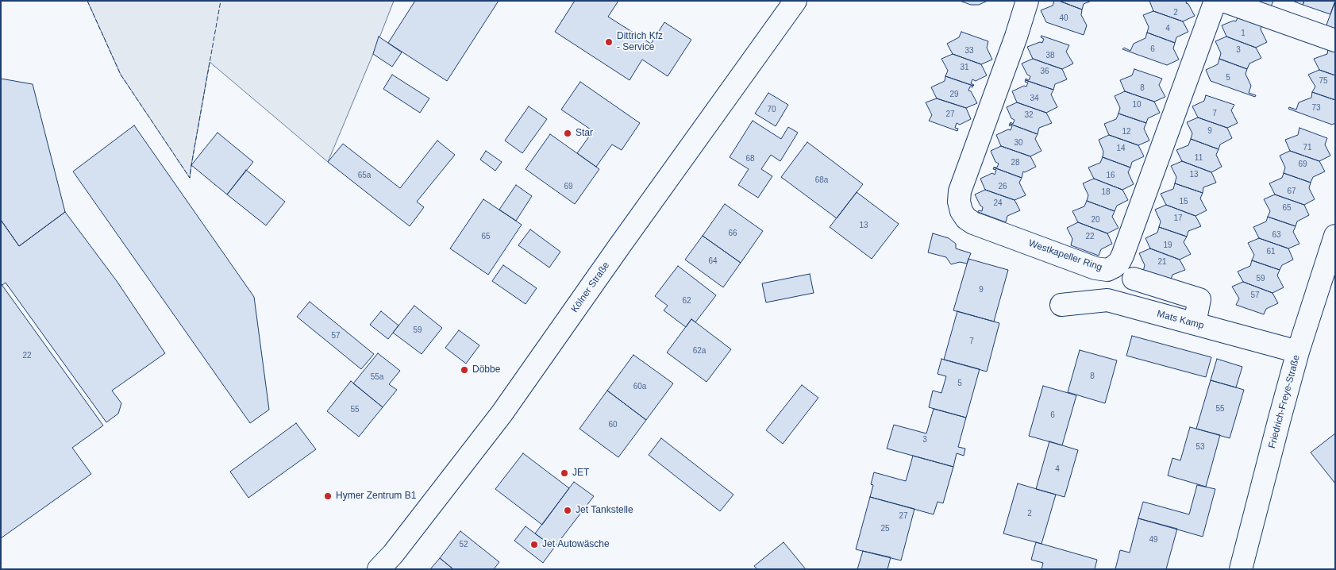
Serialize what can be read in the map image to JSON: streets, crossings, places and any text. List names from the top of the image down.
{
  "streets": {
    "street": [
      "Westkapeller Ring",
      "Kölner Straße",
      "Mats Kamp",
      "Friedrich-Freye-Straße"
    ]
  },
  "crossings": [
    ["Mats Kamp", "Friedrich-Freye-Straße"]
  ],
  "places": [
    "Dittrich Kfz - Service",
    "Star",
    "Döbbe",
    "JET",
    "Hymer Zentrum B1",
    "Jet Tankstelle",
    "Jet Autowäsche"
  ],
  "house_numbers": [
    "2",
    "40",
    "4",
    "1",
    "6",
    "3",
    "33",
    "38",
    "31",
    "36",
    "5",
    "75",
    "8",
    "29",
    "34",
    "10",
    "73",
    "70",
    "7",
    "27",
    "32",
    "9",
    "12",
    "30",
    "71",
    "14",
    "11",
    "68",
    "28",
    "69",
    "13",
    "65a",
    "16",
    "68a",
    "69",
    "26",
    "67",
    "18",
    "15",
    "24",
    "65",
    "17",
    "20",
    "13",
    "66",
    "63",
    "65",
    "22",
    "19",
    "61",
    "64",
    "21",
    "59",
    "9",
    "57",
    "62",
    "59",
    "57",
    "7",
    "62a",
    "22",
    "8",
    "55a",
    "5",
    "60a",
    "55",
    "55",
    "6",
    "60",
    "3",
    "53",
    "4",
    "2",
    "27",
    "25",
    "49",
    "52"
  ]
}
